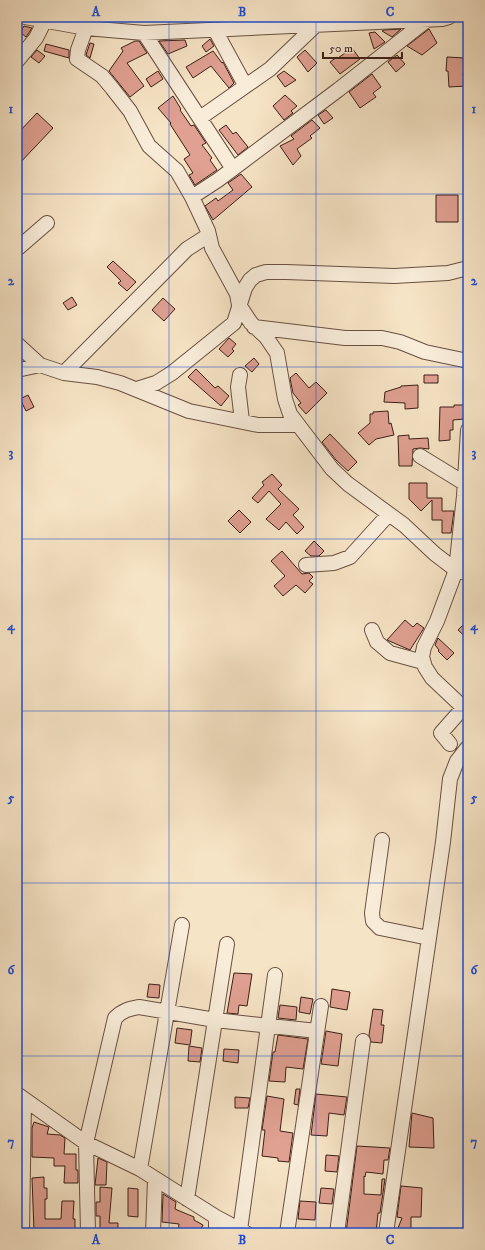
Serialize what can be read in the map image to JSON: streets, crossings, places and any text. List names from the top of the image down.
{
  "scale_bar": "50 m",
  "grid": {
    "columns": ["A", "B", "C"],
    "rows": [
      "1",
      "2",
      "3",
      "4",
      "5",
      "6",
      "7"
    ]
  }
}
